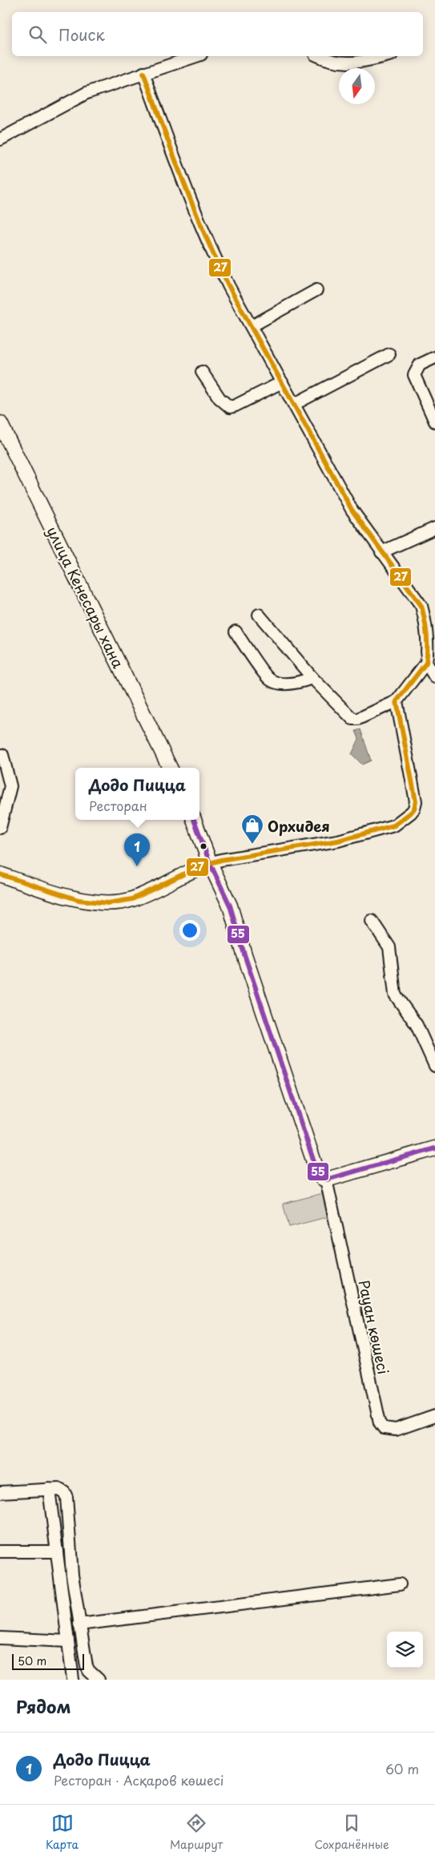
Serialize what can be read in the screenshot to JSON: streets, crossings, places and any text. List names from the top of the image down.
{
  "streets": {
    "street": ["улица Кенесары хана", "Рауан көшесі"]
  },
  "places": {
    "shop": ["Орхидея"]
  },
  "lines": ["transit line 27", "transit line 55"],
  "scale_bar": "50 m",
  "north": "bottom",
  "page": {
    "search": "Поиск",
    "popup": ["Додо Пицца", "Ресторан"],
    "pins": "1",
    "scale": "50 m",
    "heading": "Рядом",
    "list": [
      {
        "mark": "1",
        "name": "Додо Пицца",
        "note": "Ресторан · Асқаров көшесі",
        "value": "60 m"
      }
    ],
    "nav": ["Карта", "Маршрут", "Сохранённые"]
  }
}
